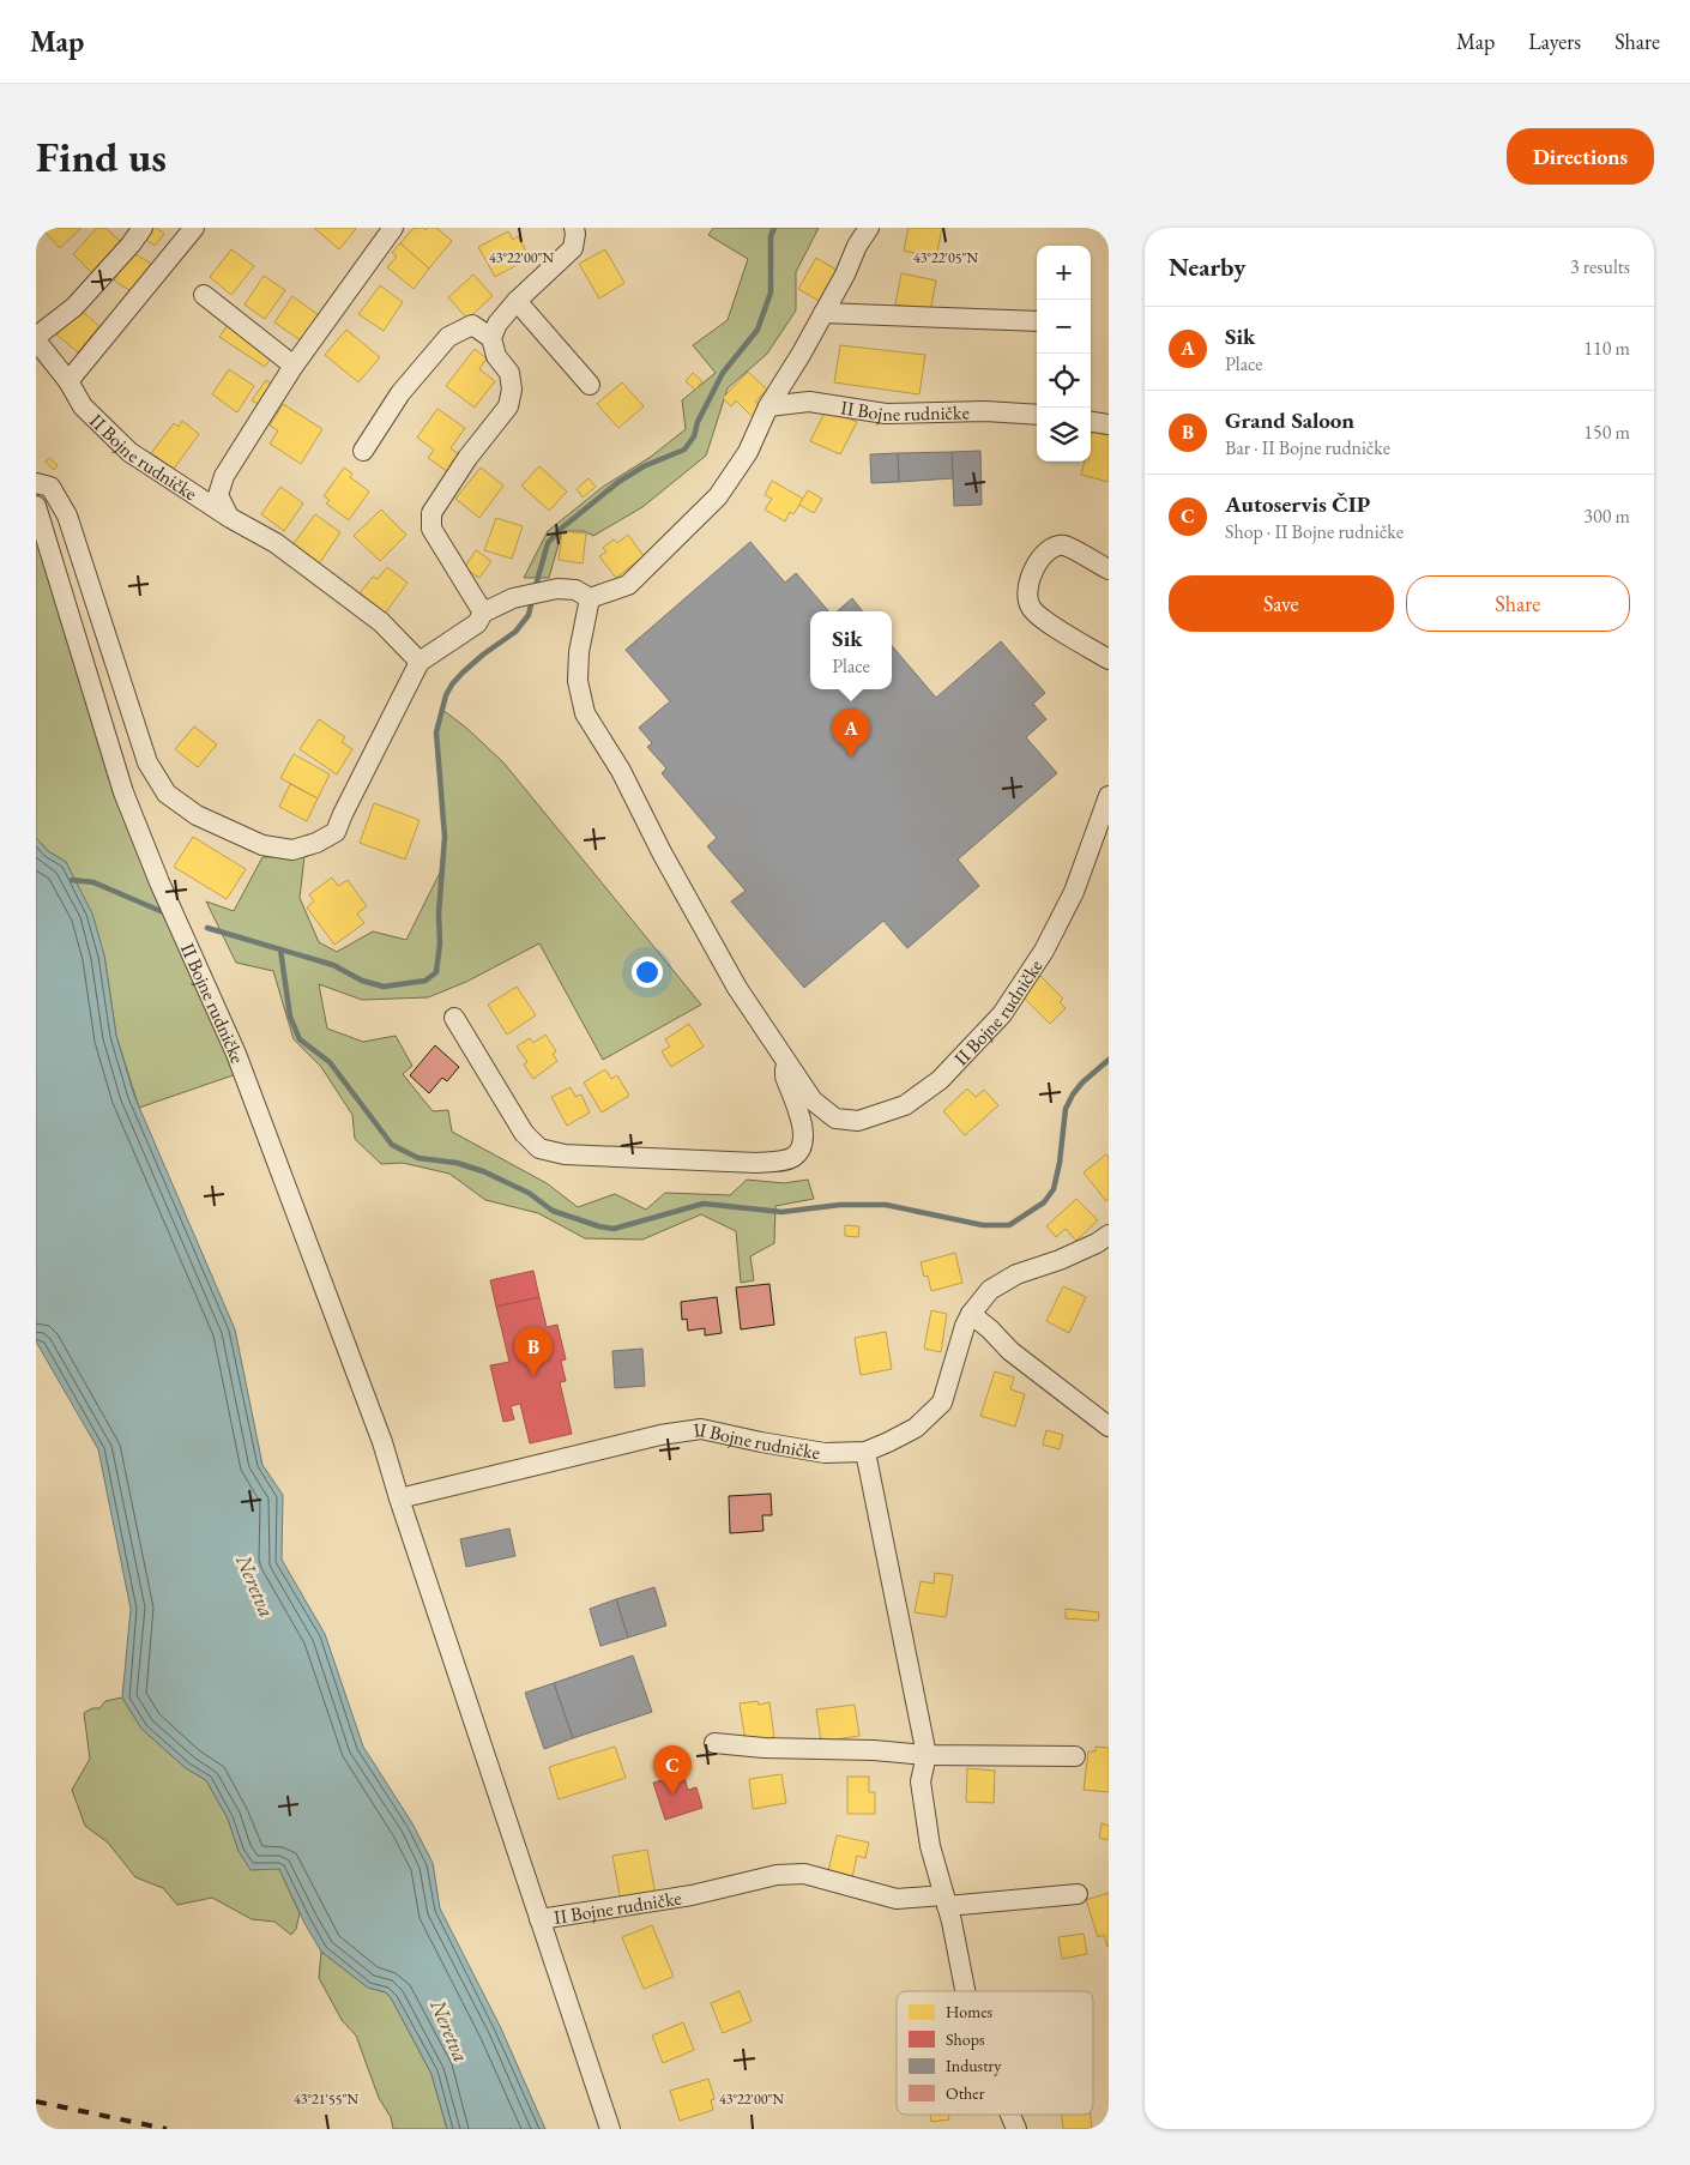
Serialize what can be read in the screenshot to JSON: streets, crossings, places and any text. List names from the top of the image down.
{
  "streets": {
    "street": ["II Bojne rudničke"]
  },
  "water": ["Neretva"],
  "legend": [
    "Homes",
    "Shops",
    "Industry",
    "Other"
  ],
  "page": {
    "header": "Map",
    "nav": ["Map", "Layers", "Share"],
    "buttons": [
      "Directions",
      ["Save", "Share"]
    ],
    "title": "Find us",
    "heading": ["Nearby", "3 results"],
    "map_buttons": ["+", "−"],
    "list": [
      {
        "mark": "A",
        "name": "Sik",
        "note": "Place",
        "value": "110 m"
      },
      {
        "mark": "B",
        "name": "Grand Saloon",
        "note": "Bar · II Bojne rudničke",
        "value": "150 m"
      },
      {
        "mark": "C",
        "name": "Autoservis ČIP",
        "note": "Shop · II Bojne rudničke",
        "value": "300 m"
      }
    ],
    "popup": ["Sik", "Place"],
    "pins": ["A", "B", "C"]
  },
  "coordinates": ["43°22'00\"N", "43°22'05\"N", "43°21'55\"N"]
}
